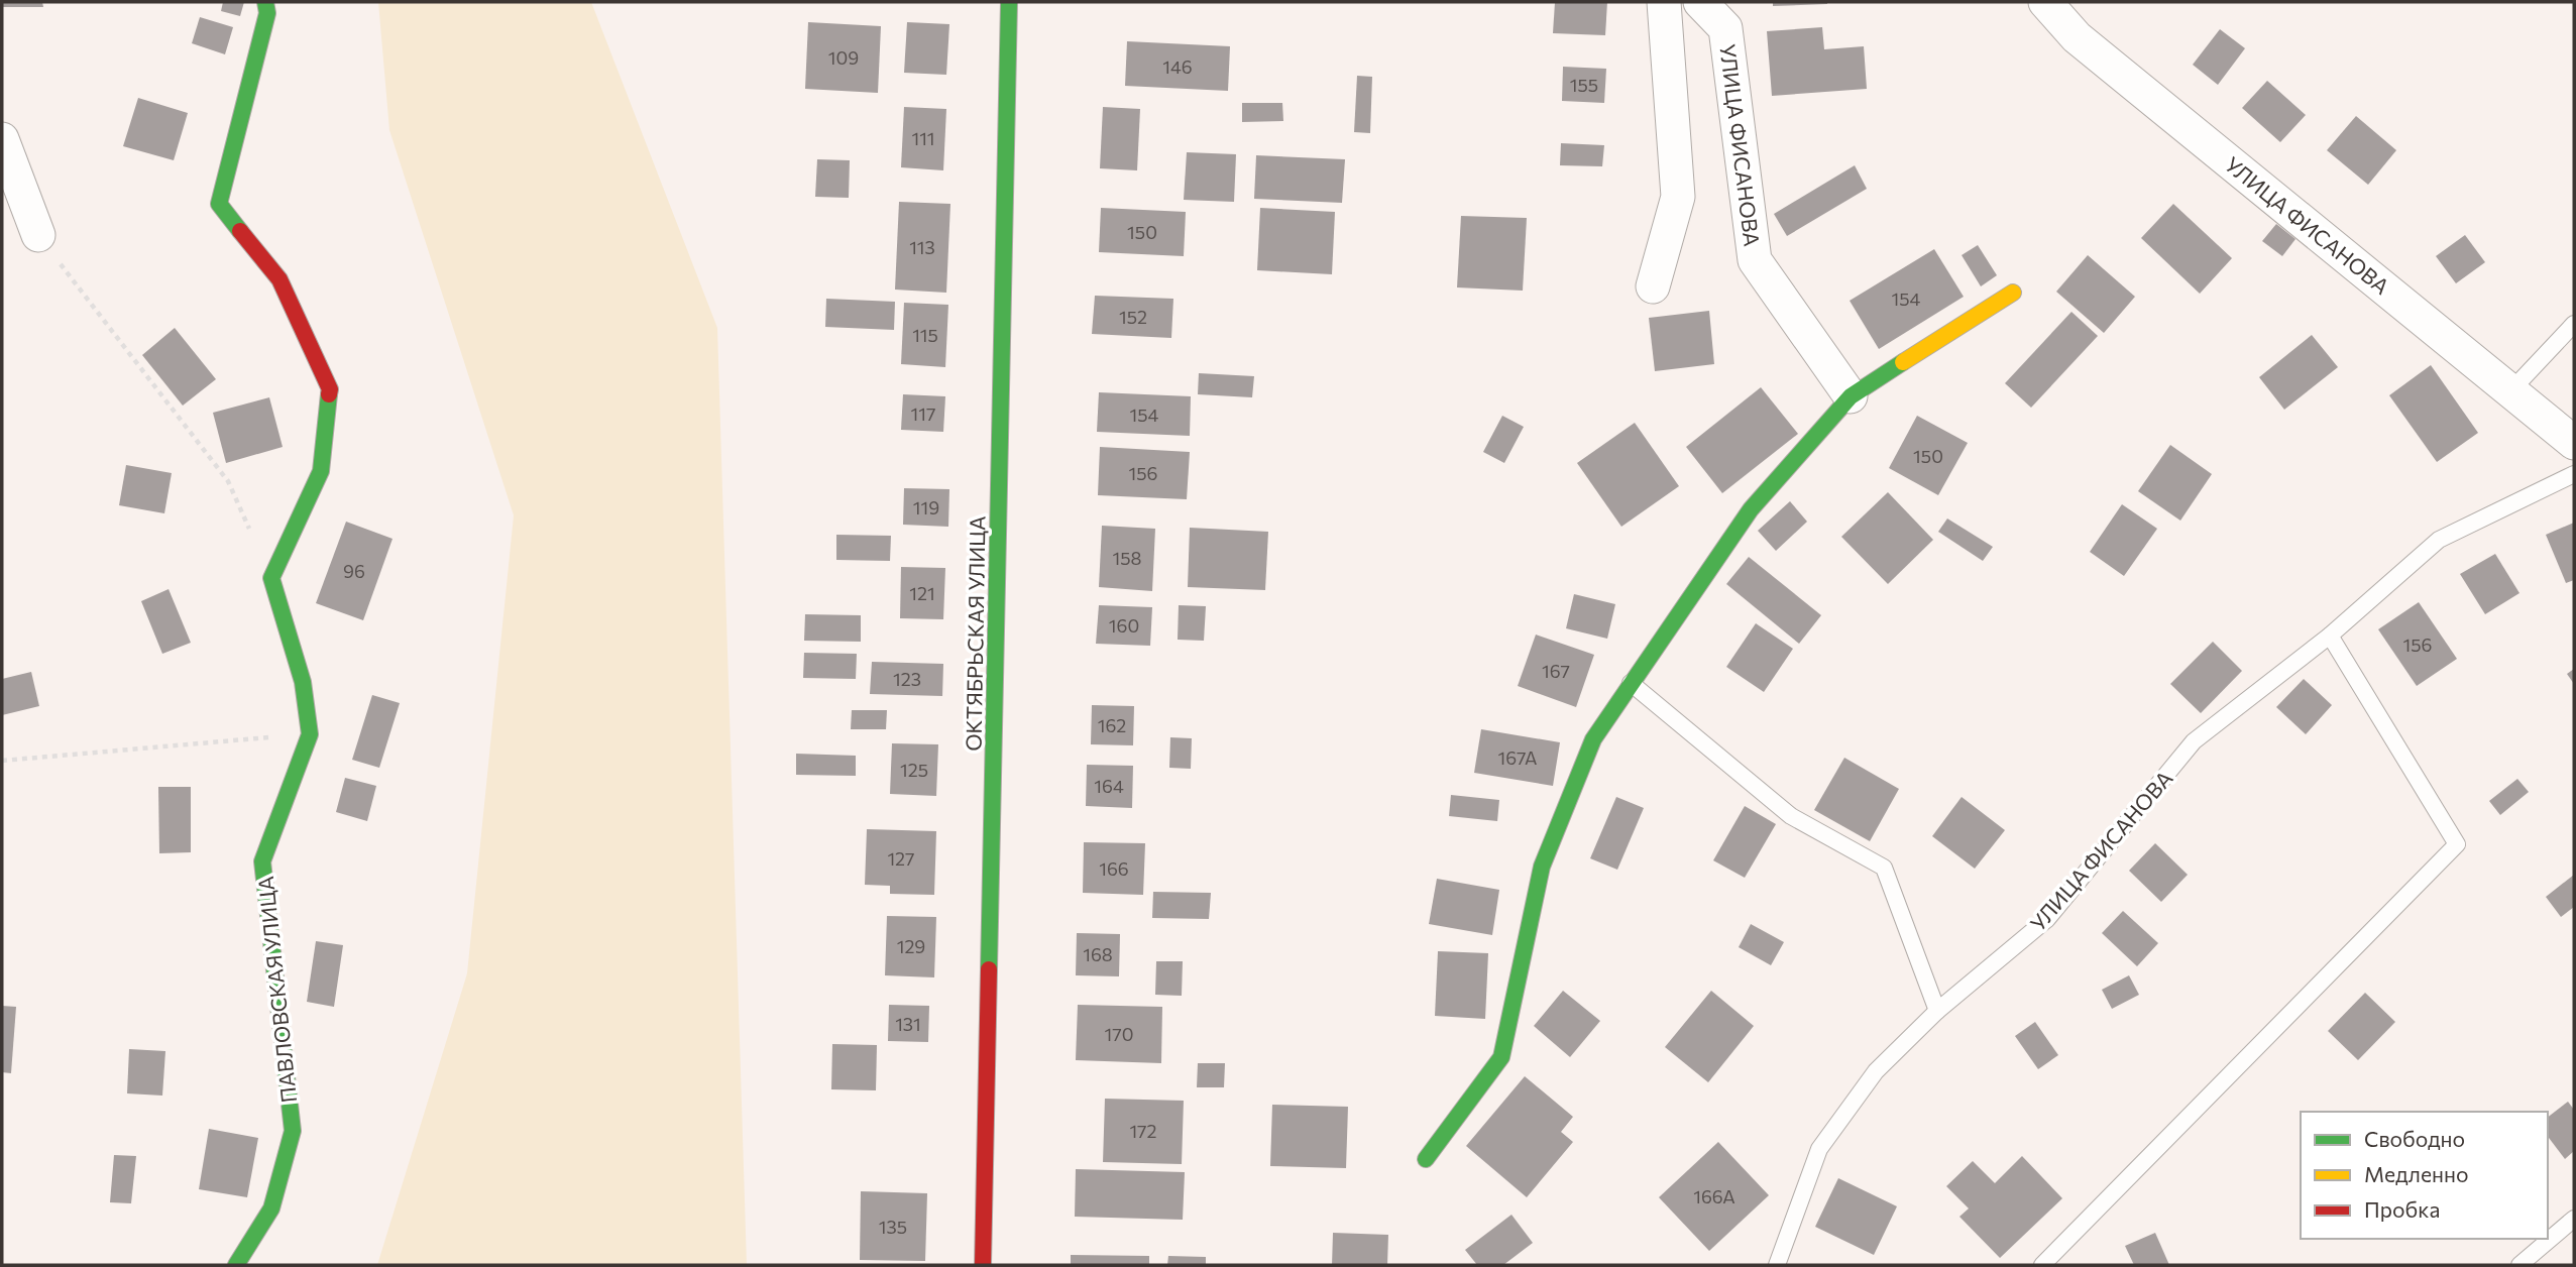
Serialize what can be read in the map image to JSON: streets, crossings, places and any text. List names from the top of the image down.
{
  "streets": {
    "street": ["УЛИЦА ФИСАНОВА", "ОКТЯБРЬСКАЯ УЛИЦА", "ПАВЛОВСКАЯ УЛИЦА"]
  },
  "house_numbers": [
    "109",
    "146",
    "155",
    "111",
    "150",
    "113",
    "154",
    "152",
    "115",
    "117",
    "154",
    "150",
    "156",
    "119",
    "158",
    "96",
    "121",
    "160",
    "156",
    "167",
    "123",
    "162",
    "167А",
    "125",
    "164",
    "127",
    "166",
    "129",
    "168",
    "131",
    "170",
    "172",
    "166А",
    "135"
  ],
  "legend": ["Свободно", "Медленно", "Пробка"]
}
